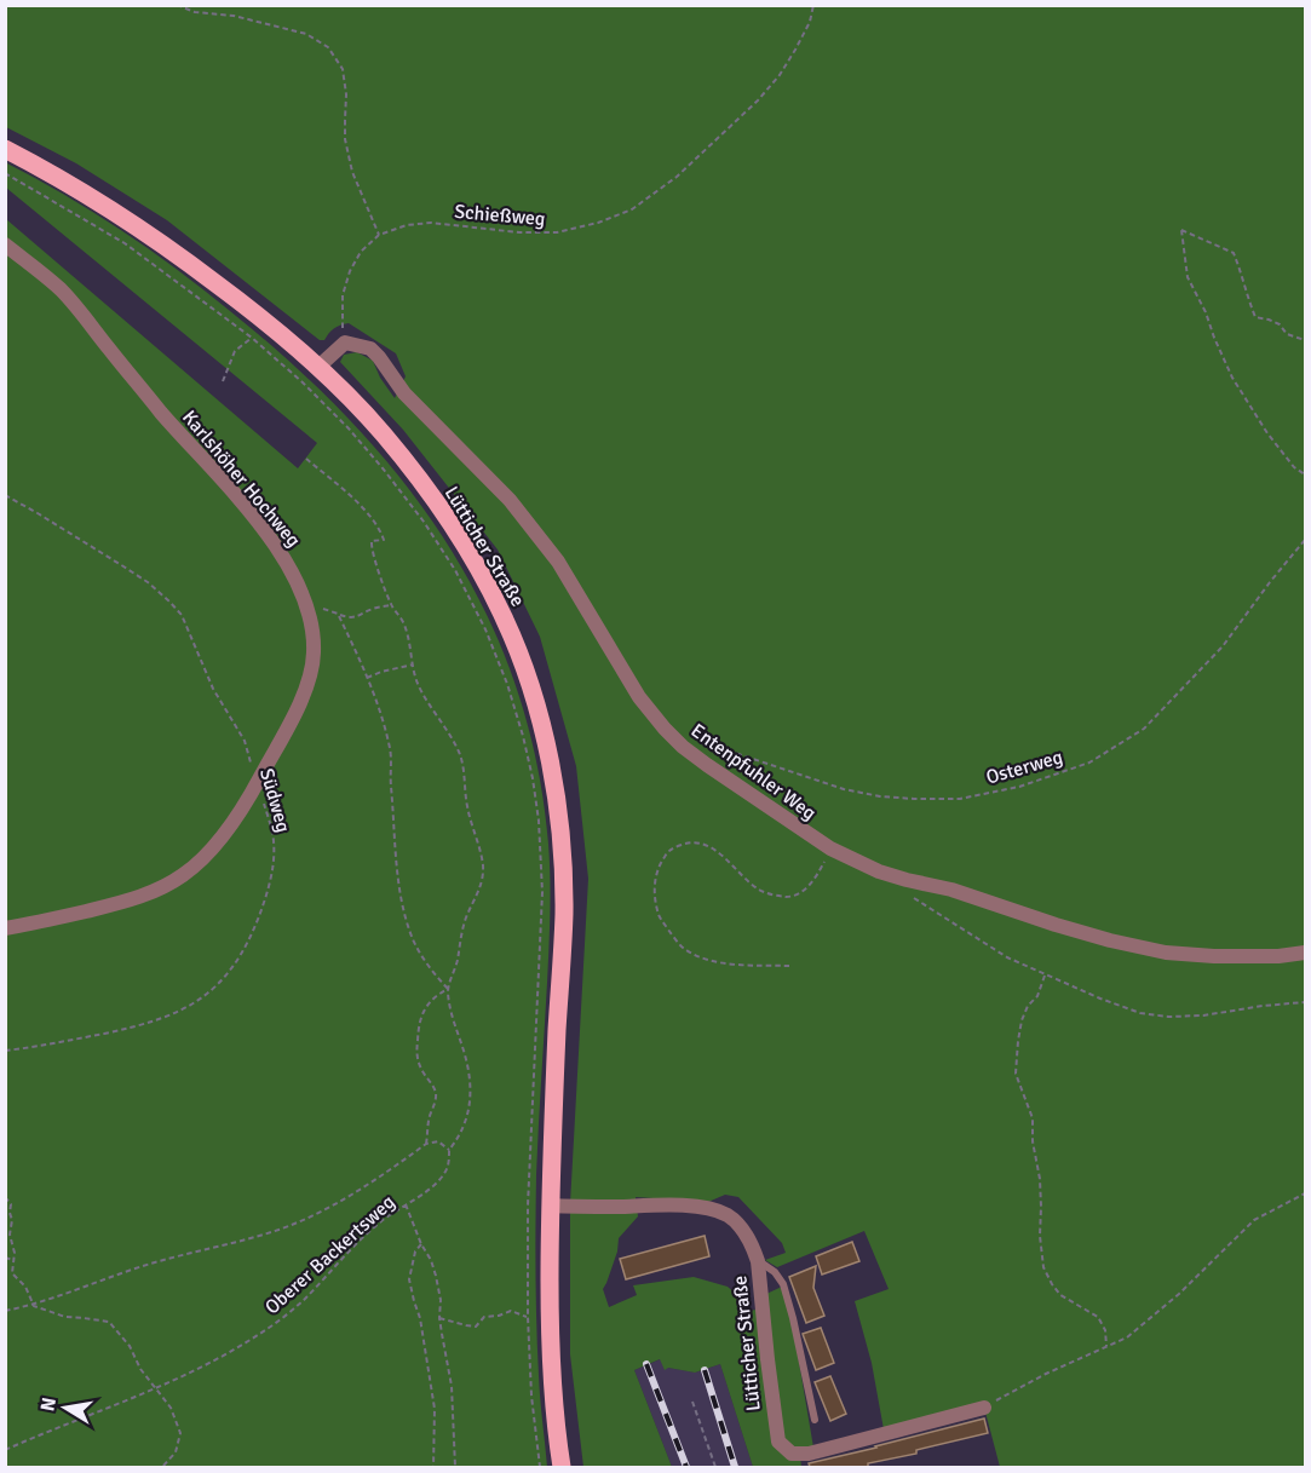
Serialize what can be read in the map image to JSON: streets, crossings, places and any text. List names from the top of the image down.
{
  "streets": {
    "main road": ["Lütticher Straße"],
    "street": ["Karlshöher Hochweg", "Entenpfuhler Weg"],
    "path": [
      "Schießweg",
      "Osterweg",
      "Südweg",
      "Oberer Backertsweg"
    ]
  },
  "crossings": [
    ["Karlshöher Hochweg", "Südweg"]
  ],
  "north": "left"
}
